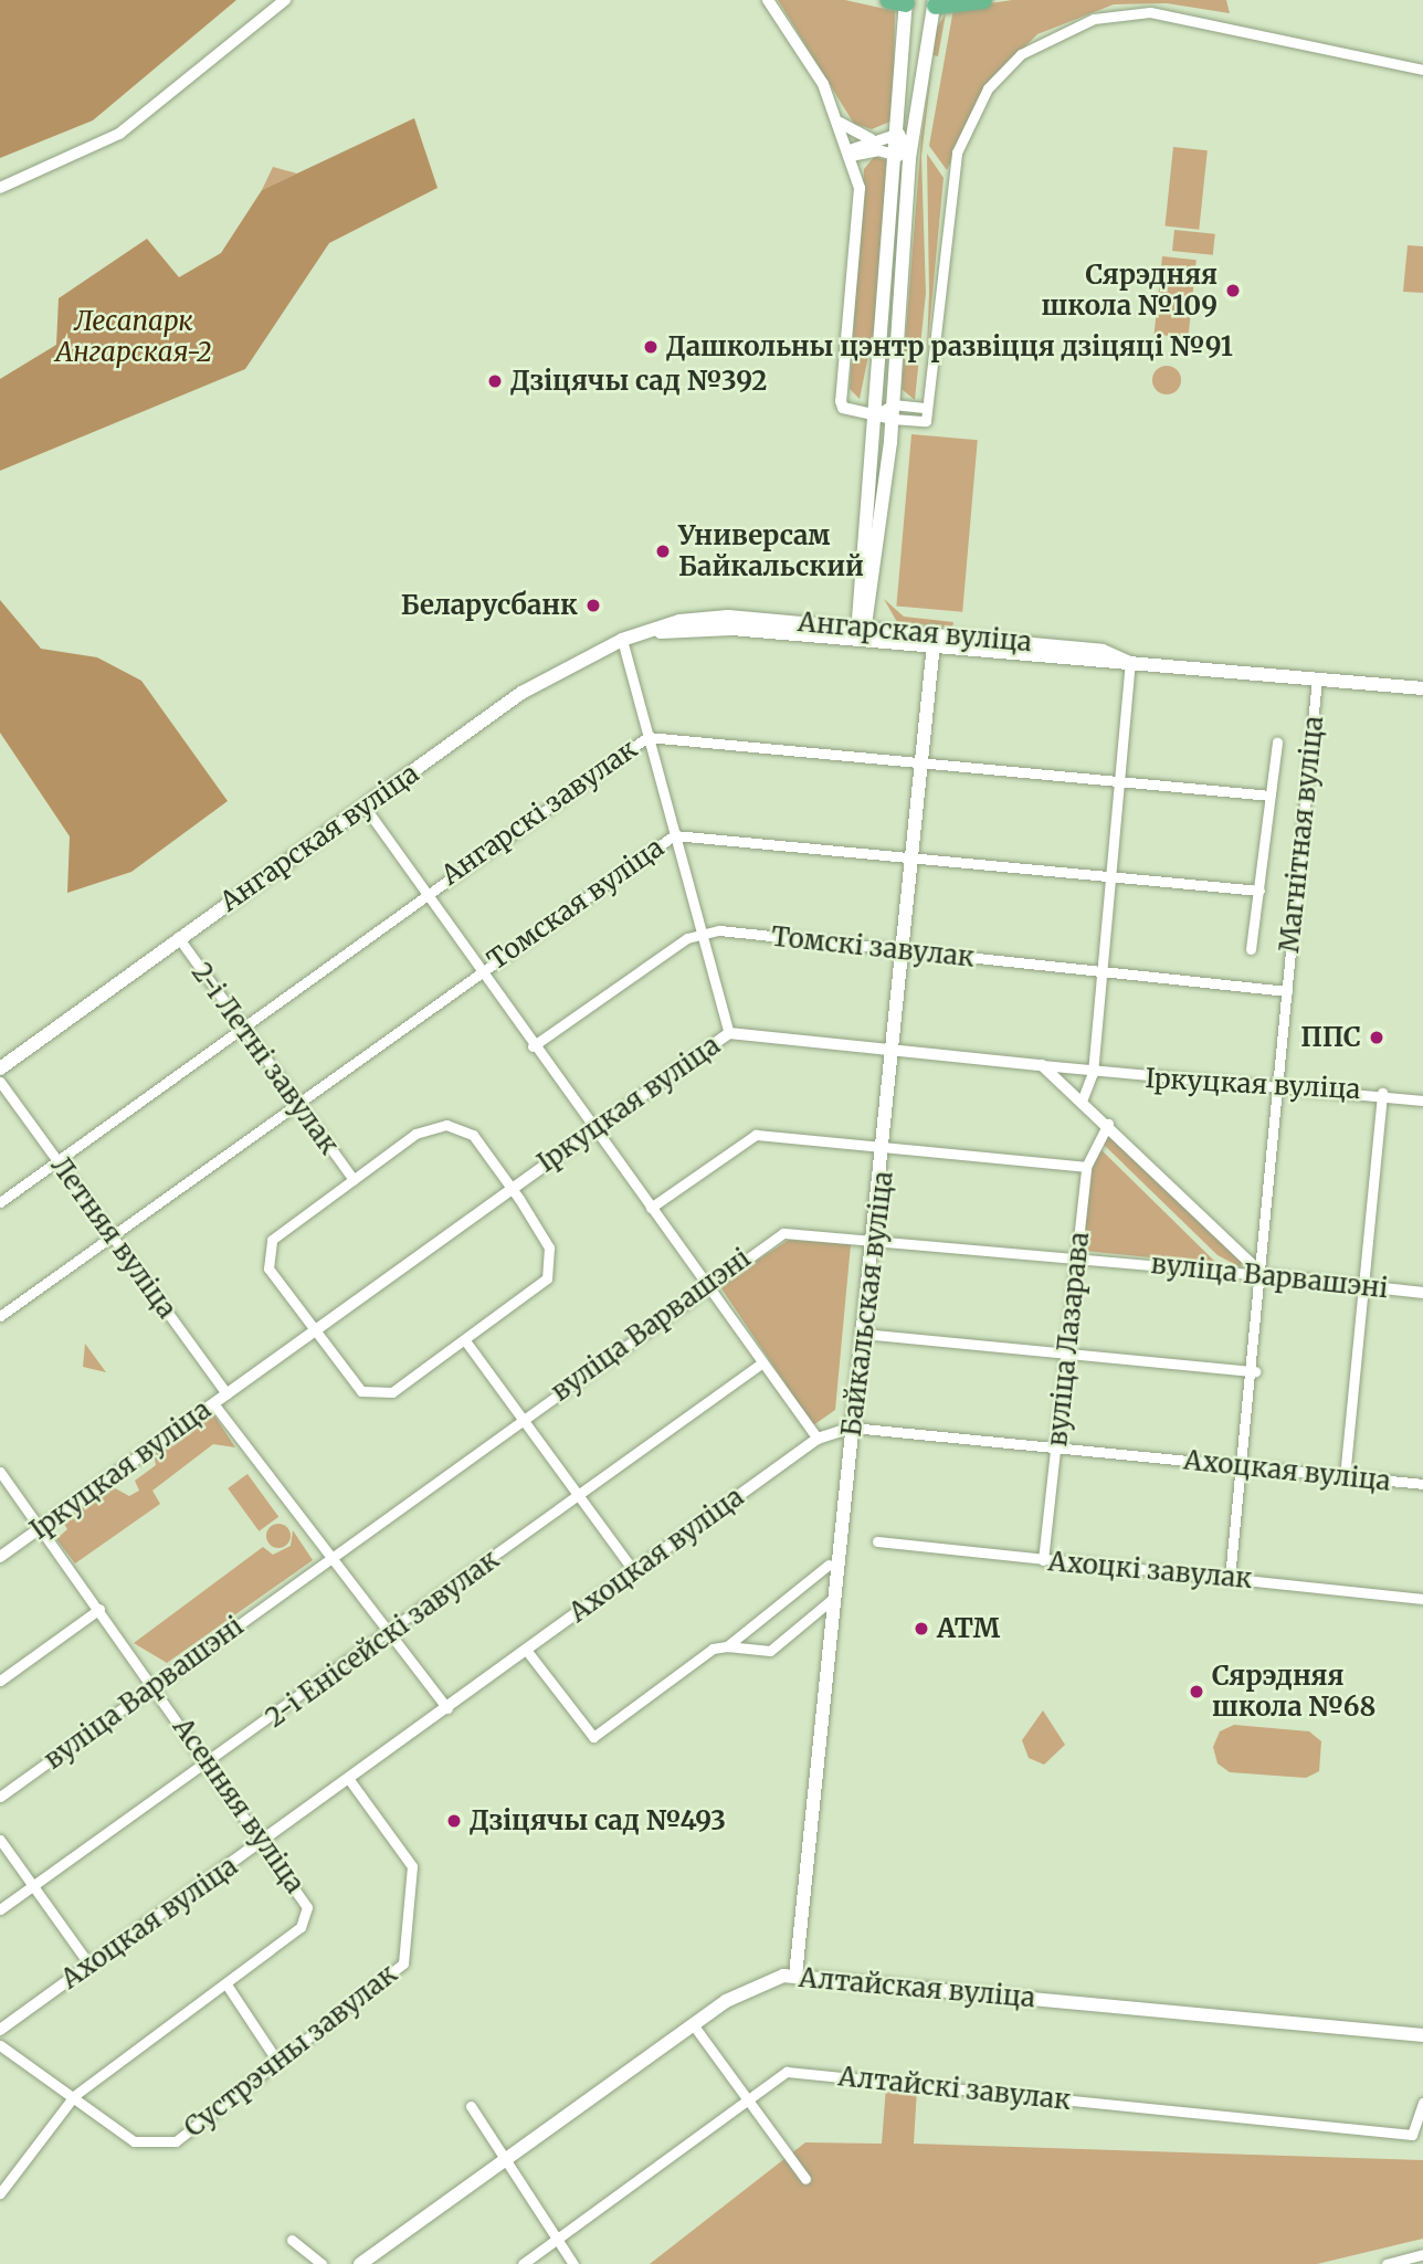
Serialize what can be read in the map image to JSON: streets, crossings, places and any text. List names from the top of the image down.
{
  "streets": {
    "main road": ["Ангарская вуліца", "Байкальская вуліца", "Алтайская вуліца"],
    "street": [
      "Ангарскі завулак",
      "Магнітная вуліца",
      "Томская вуліца",
      "Томскі завулак",
      "2-і Летні завулак",
      "Іркуцкая вуліца",
      "Летняя вуліца",
      "вуліца Варвашэні",
      "вуліца Лазарава",
      "Ахоцкая вуліца",
      "Ахоцкі завулак",
      "2-і Енісейскі завулак",
      "Асенняя вуліца",
      "Сустрэчны завулак",
      "Алтайскі завулак"
    ]
  },
  "crossings": [
    ["Ангарская вуліца", "Магнітная вуліца"],
    ["Ангарская вуліца", "2-і Летні завулак"],
    ["Ангарская вуліца", "Байкальская вуліца"],
    ["Ангарскі завулак", "Магнітная вуліца"],
    ["Ангарскі завулак", "2-і Летні завулак"],
    ["Ангарскі завулак", "Летняя вуліца"],
    ["Ангарскі завулак", "Байкальская вуліца"],
    ["Магнітная вуліца", "Томская вуліца"],
    ["Магнітная вуліца", "Томскі завулак"],
    ["Магнітная вуліца", "Іркуцкая вуліца"],
    ["Магнітная вуліца", "вуліца Варвашэні"],
    ["Магнітная вуліца", "Ахоцкая вуліца"],
    ["Магнітная вуліца", "Ахоцкі завулак"],
    ["Томская вуліца", "2-і Летні завулак"],
    ["Томская вуліца", "Летняя вуліца"],
    ["Томская вуліца", "Байкальская вуліца"],
    ["Томскі завулак", "Байкальская вуліца"],
    ["Іркуцкая вуліца", "Летняя вуліца"],
    ["Іркуцкая вуліца", "Байкальская вуліца"],
    ["Іркуцкая вуліца", "Асенняя вуліца"],
    ["вуліца Варвашэні", "Байкальская вуліца"],
    ["вуліца Варвашэні", "вуліца Лазарава"],
    ["вуліца Варвашэні", "Асенняя вуліца"],
    ["Байкальская вуліца", "Ахоцкая вуліца"],
    ["Байкальская вуліца", "Алтайская вуліца"],
    ["вуліца Лазарава", "Ахоцкая вуліца"],
    ["вуліца Лазарава", "Ахоцкі завулак"],
    ["Ахоцкая вуліца", "Асенняя вуліца"],
    ["Ахоцкая вуліца", "Сустрэчны завулак"],
    ["2-і Енісейскі завулак", "Асенняя вуліца"],
    ["Асенняя вуліца", "Сустрэчны завулак"]
  ],
  "parks": ["Лесапарк Ангарская-2"],
  "places": [
    "Сярэдняя школа №109",
    "Дашкольны цэнтр развіцця дзіцяці №91",
    "Дзіцячы сад №392",
    "Универсам Байкальский",
    "Беларусбанк",
    "ППС",
    "АТМ",
    "Сярэдняя школа №68",
    "Дзіцячы сад №493"
  ]
}
